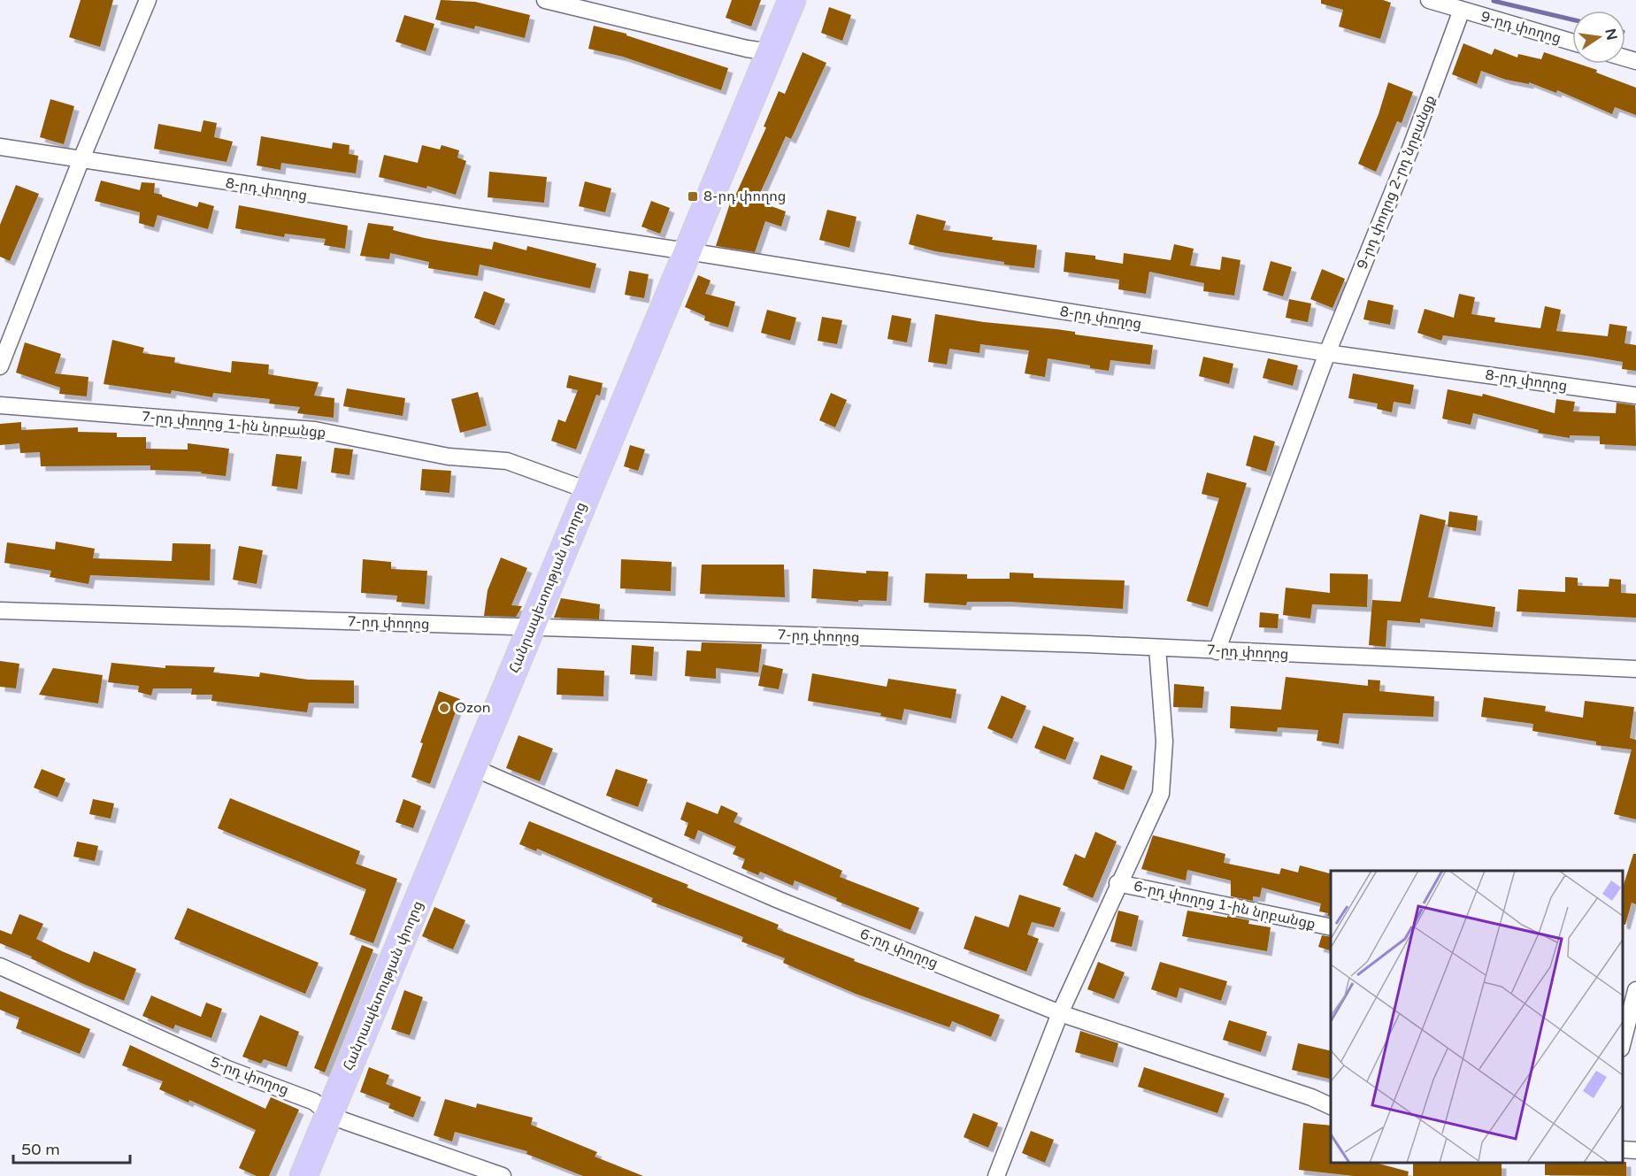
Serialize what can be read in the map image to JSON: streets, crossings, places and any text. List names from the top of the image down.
{
  "streets": {
    "main road": ["Հանրապետության փողոց"],
    "street": [
      "9-րդ փողոց",
      "9-րդ փողոց 2-րդ նրբանցք",
      "8-րդ փողոց",
      "7-րդ փողոց 1-ին նրբանցք",
      "7-րդ փողոց",
      "6-րդ փողոց 1-ին նրբանցք",
      "6-րդ փողոց",
      "5-րդ փողոց"
    ]
  },
  "crossings": [
    ["9-րդ փողոց", "9-րդ փողոց 2-րդ նրբանցք"],
    ["9-րդ փողոց 2-րդ նրբանցք", "8-րդ փողոց"],
    ["9-րդ փողոց 2-րդ նրբանցք", "7-րդ փողոց"],
    ["8-րդ փողոց", "Հանրապետության փողոց"],
    ["7-րդ փողոց 1-ին նրբանցք", "Հանրապետության փողոց"],
    ["Հանրապետության փողոց", "7-րդ փողոց"],
    ["Հանրապետության փողոց", "6-րդ փողոց"],
    ["Հանրապետության փողոց", "5-րդ փողոց"]
  ],
  "places": {
    "transit": ["8-րդ փողոց"],
    "other": ["Ozon"]
  },
  "scale_bar": "50 m",
  "north": "right"
}
